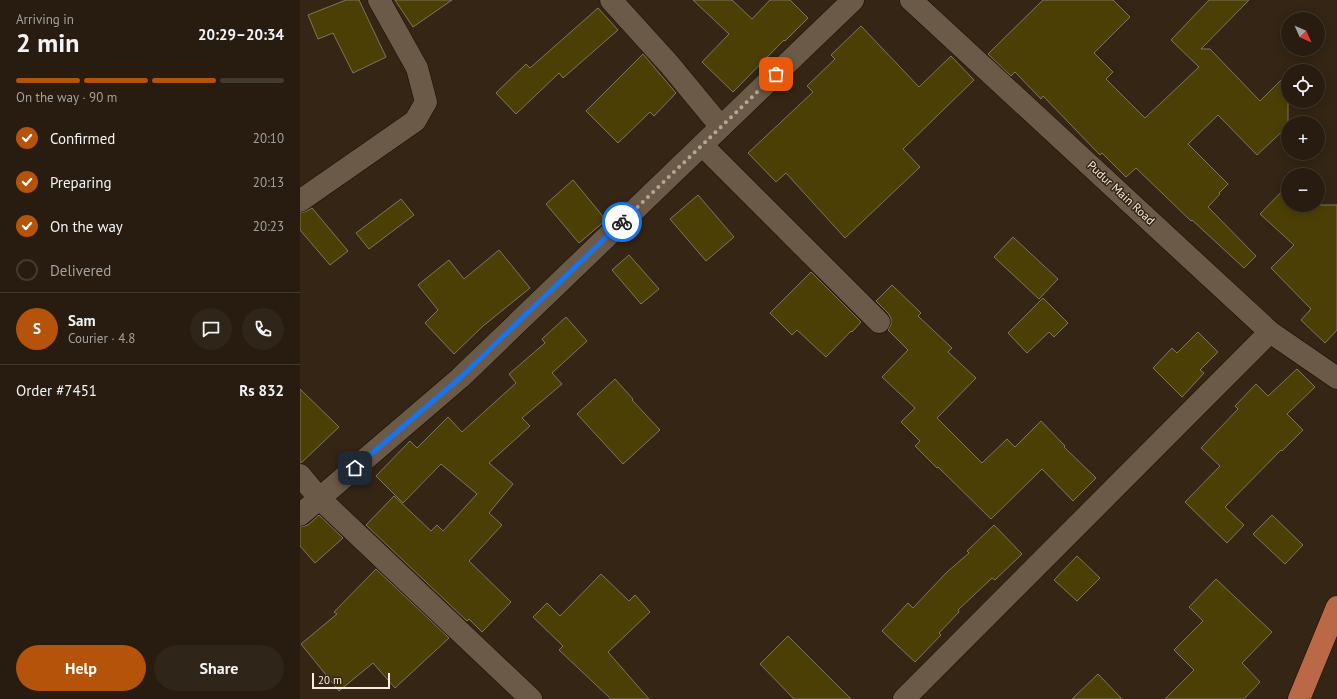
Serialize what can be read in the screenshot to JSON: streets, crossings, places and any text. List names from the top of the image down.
{
  "streets": {
    "street": ["Pudur Main Road"]
  },
  "scale_bar": "20 m",
  "north": "bottom right",
  "page": {
    "heading": ["2 min", "Arriving in", "20:29–20:34"],
    "panel": [
      "Sam",
      "Courier · 4.8",
      "Order #7451",
      "Rs 832"
    ],
    "map_buttons": ["+", "−"],
    "bar": "On the way · 90 m",
    "list": [
      ["Confirmed", "20:10"],
      ["Preparing", "20:13"],
      ["On the way", "20:23"],
      "Delivered"
    ],
    "round": "S",
    "buttons": ["Help", "Share"],
    "scale": "20 m"
  }
}
